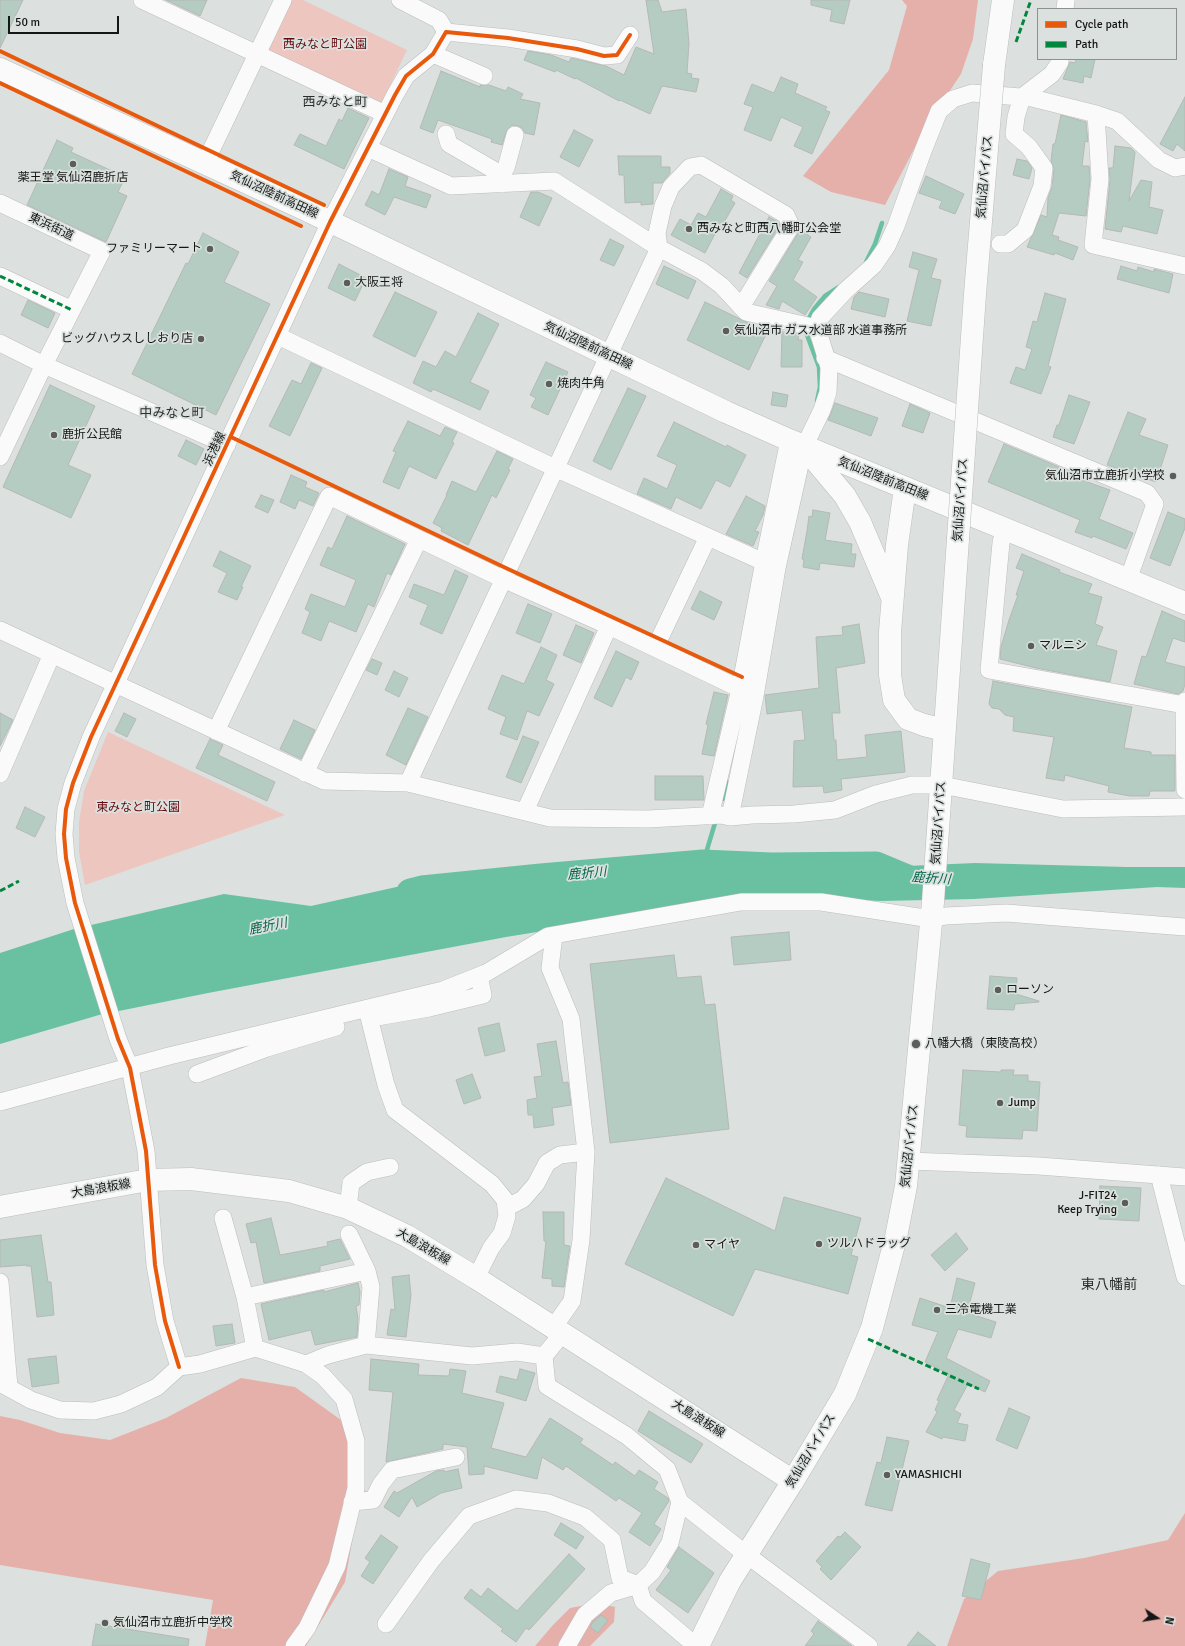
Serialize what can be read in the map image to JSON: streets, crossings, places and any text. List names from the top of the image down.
{
  "streets": {
    "main road": ["気仙沼バイパス", "気仙沼陸前高田線", "大島浪板線"],
    "street": ["東浜街道", "浜港線"]
  },
  "crossings": [
    ["気仙沼バイパス", "大島浪板線"],
    ["気仙沼陸前高田線", "浜港線"],
    ["浜港線", "大島浪板線"]
  ],
  "districts": ["西みなと町", "中みなと町", "東八幡前"],
  "water": ["鹿折川"],
  "parks": ["西みなと町公園", "東みなと町公園"],
  "places": [
    "薬王堂 気仙沼鹿折店",
    "西みなと町西八幡町公会堂",
    "ファミリーマート",
    "大阪王将",
    "気仙沼市 ガス水道部 水道事務所",
    "ビッグハウスししおり店",
    "焼肉牛角",
    "鹿折公民館",
    "気仙沼市立鹿折小学校",
    "マルニシ",
    "ローソン",
    "八幡大橋（東陵高校）",
    "Jump",
    "J-FIT24 Keep Trying",
    "ツルハドラッグ",
    "マイヤ",
    "三冷電機工業",
    "YAMASHICHI",
    "気仙沼市立鹿折中学校"
  ],
  "legend": ["Cycle path", "Path"],
  "scale_bar": "50 m",
  "north": "right"
}
